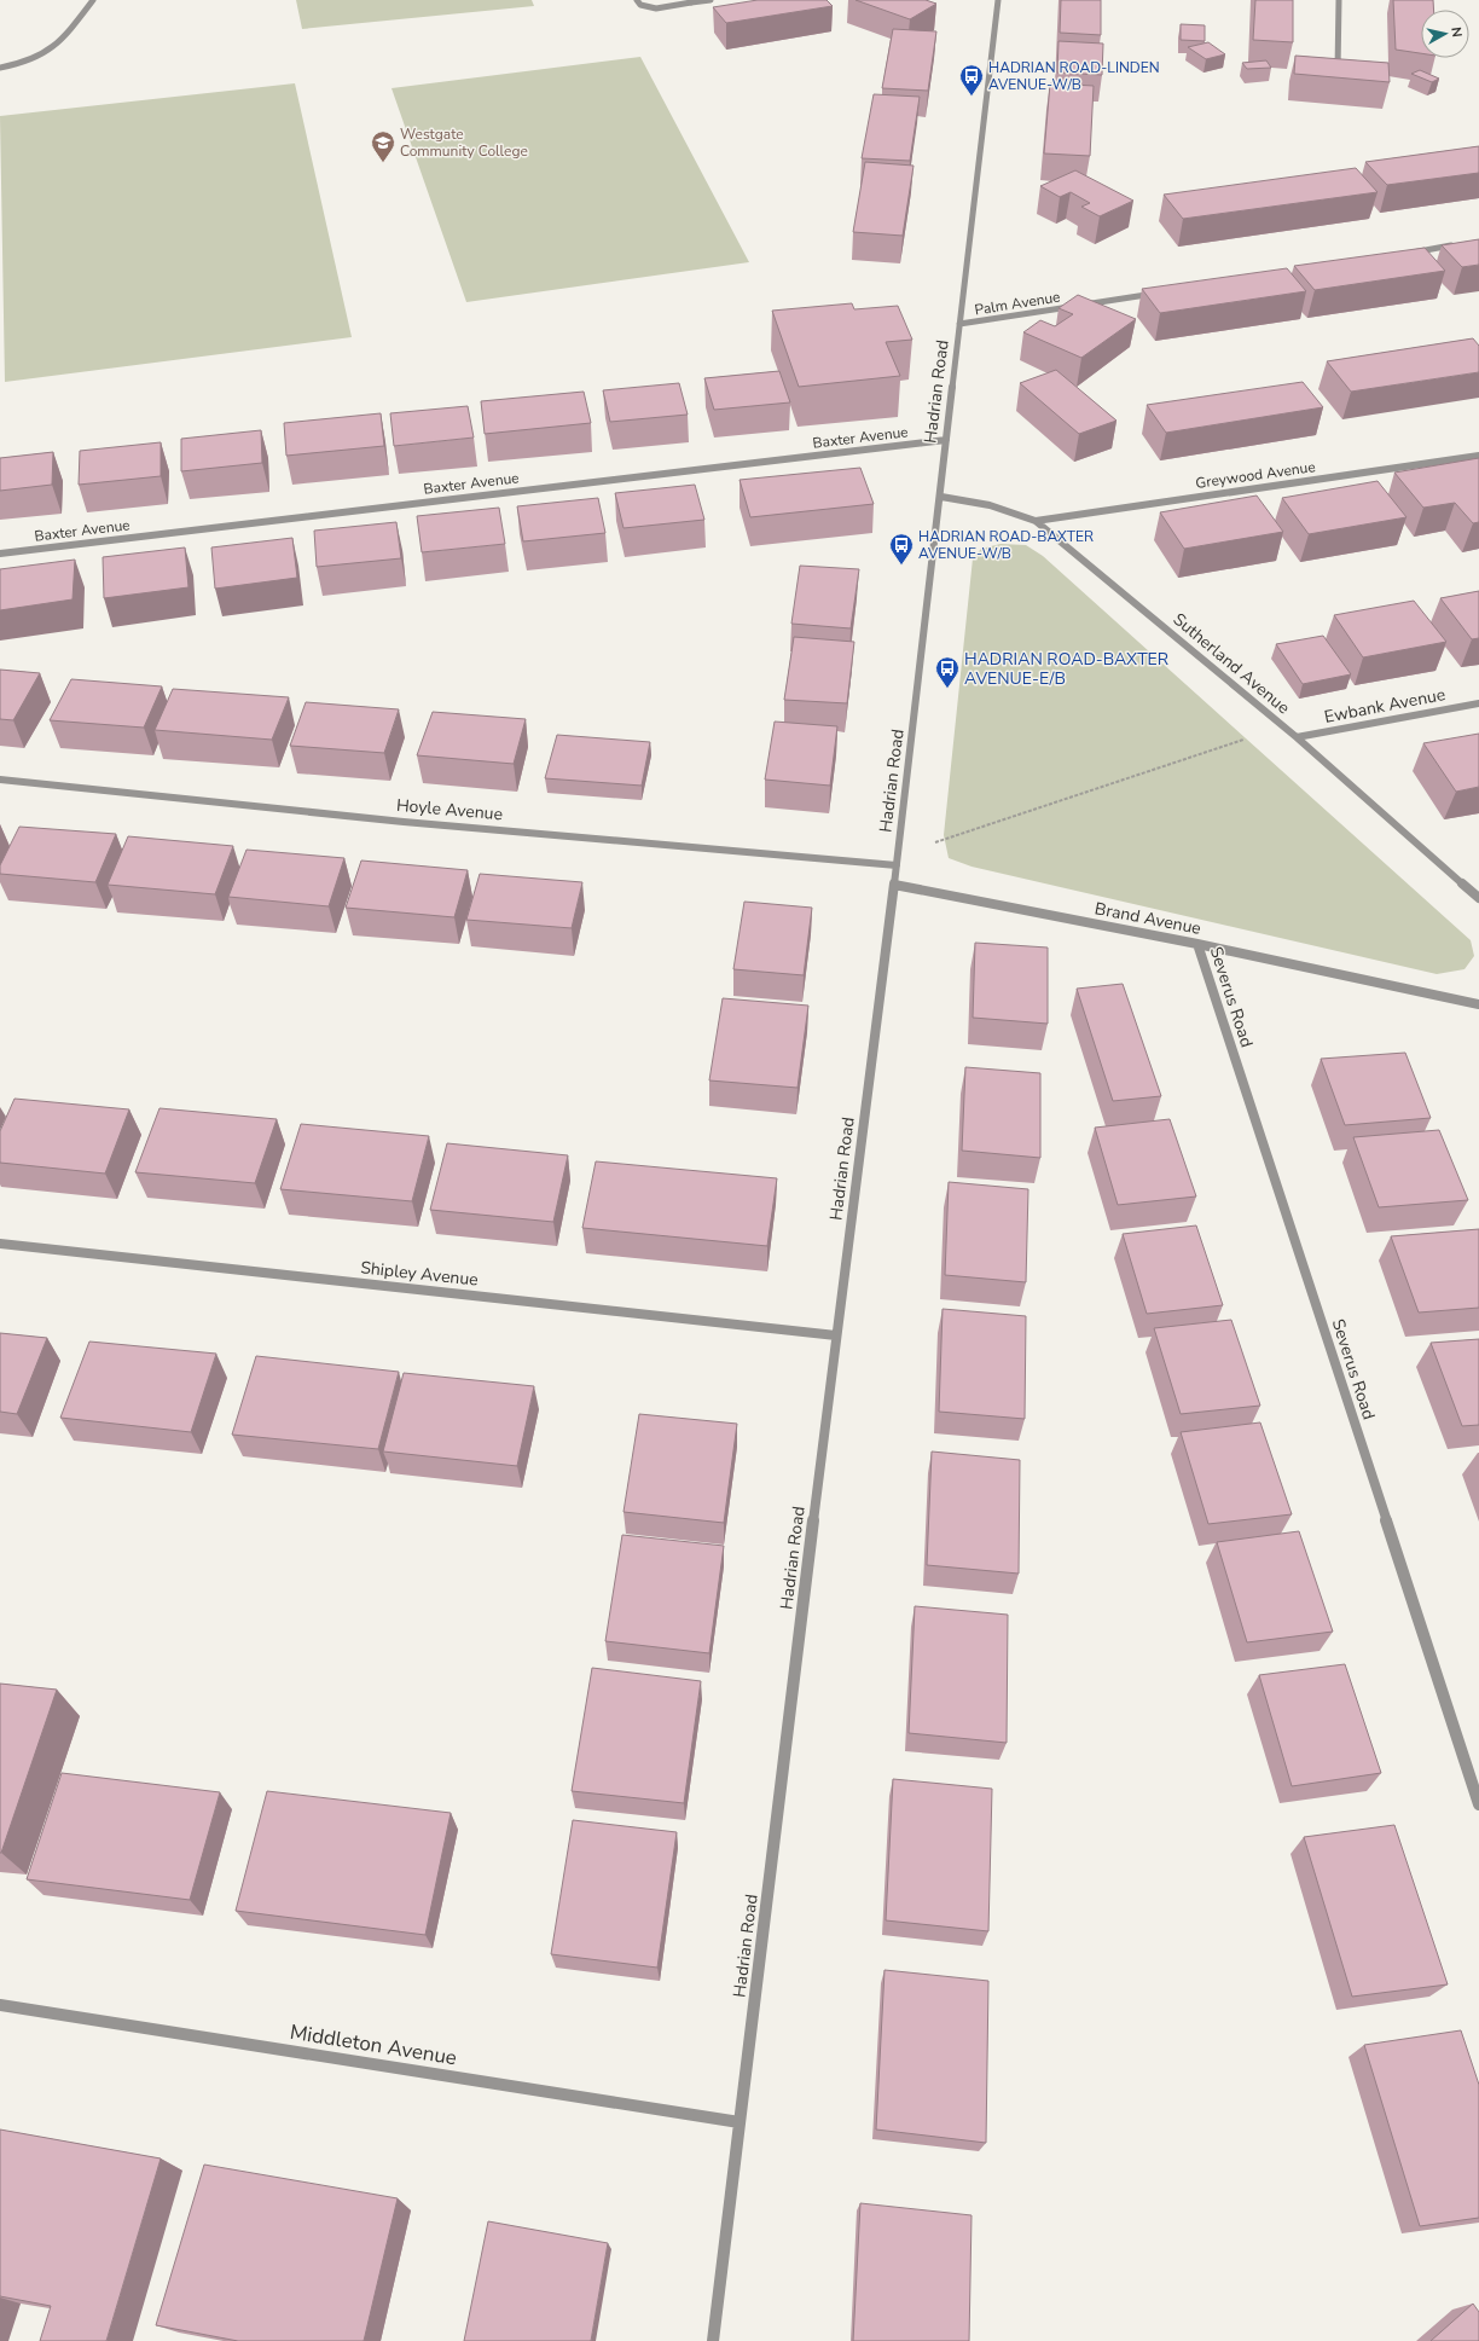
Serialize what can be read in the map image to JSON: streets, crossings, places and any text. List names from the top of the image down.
{
  "streets": {
    "street": [
      "Palm Avenue",
      "Hadrian Road",
      "Baxter Avenue",
      "Greywood Avenue",
      "Sutherland Avenue",
      "Ewbank Avenue",
      "Hoyle Avenue",
      "Brand Avenue",
      "Severus Road",
      "Shipley Avenue",
      "Middleton Avenue"
    ]
  },
  "crossings": [
    ["Palm Avenue", "Hadrian Road"],
    ["Hadrian Road", "Baxter Avenue"],
    ["Hadrian Road", "Sutherland Avenue"],
    ["Hadrian Road", "Hoyle Avenue"],
    ["Hadrian Road", "Brand Avenue"],
    ["Hadrian Road", "Shipley Avenue"],
    ["Hadrian Road", "Middleton Avenue"],
    ["Greywood Avenue", "Sutherland Avenue"],
    ["Sutherland Avenue", "Ewbank Avenue"],
    ["Brand Avenue", "Severus Road"]
  ],
  "places": {
    "bus stop": ["HADRIAN ROAD-LINDEN AVENUE-W/B", "HADRIAN ROAD-BAXTER AVENUE-W/B", "HADRIAN ROAD-BAXTER AVENUE-E/B"],
    "school or university": ["Westgate Community College"]
  },
  "north": "right"
}
